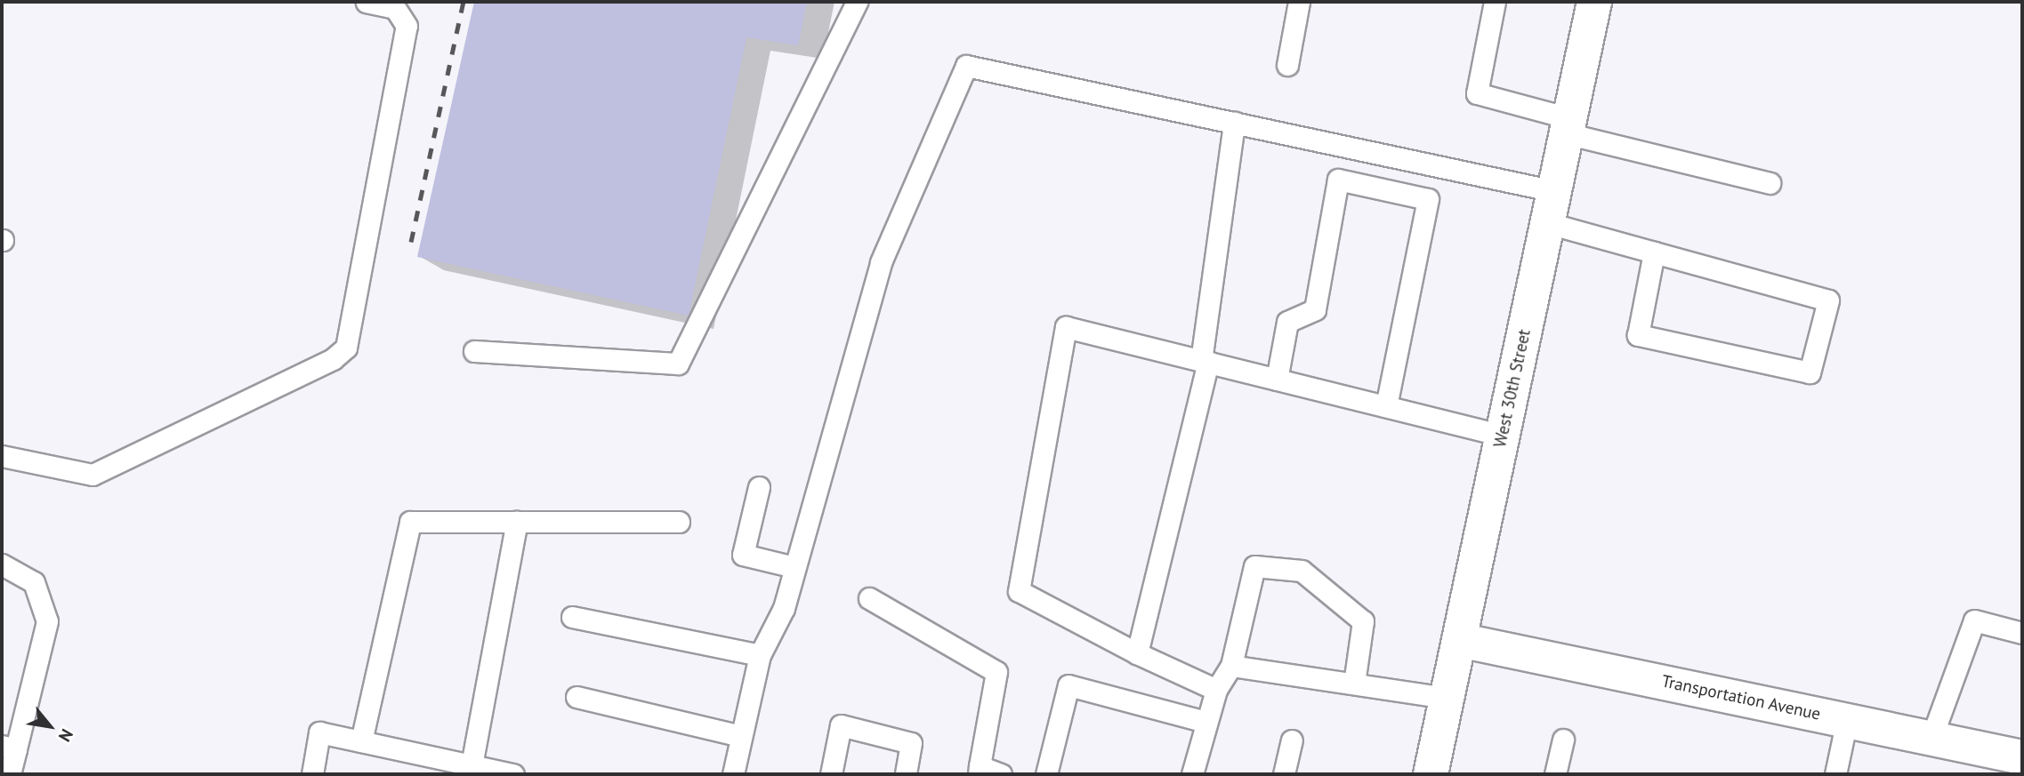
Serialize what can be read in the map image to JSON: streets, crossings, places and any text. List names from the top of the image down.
{
  "streets": {
    "street": ["West 30th Street", "Transportation Avenue"]
  },
  "crossings": [
    ["West 30th Street", "Transportation Avenue"]
  ],
  "north": "bottom right"
}
